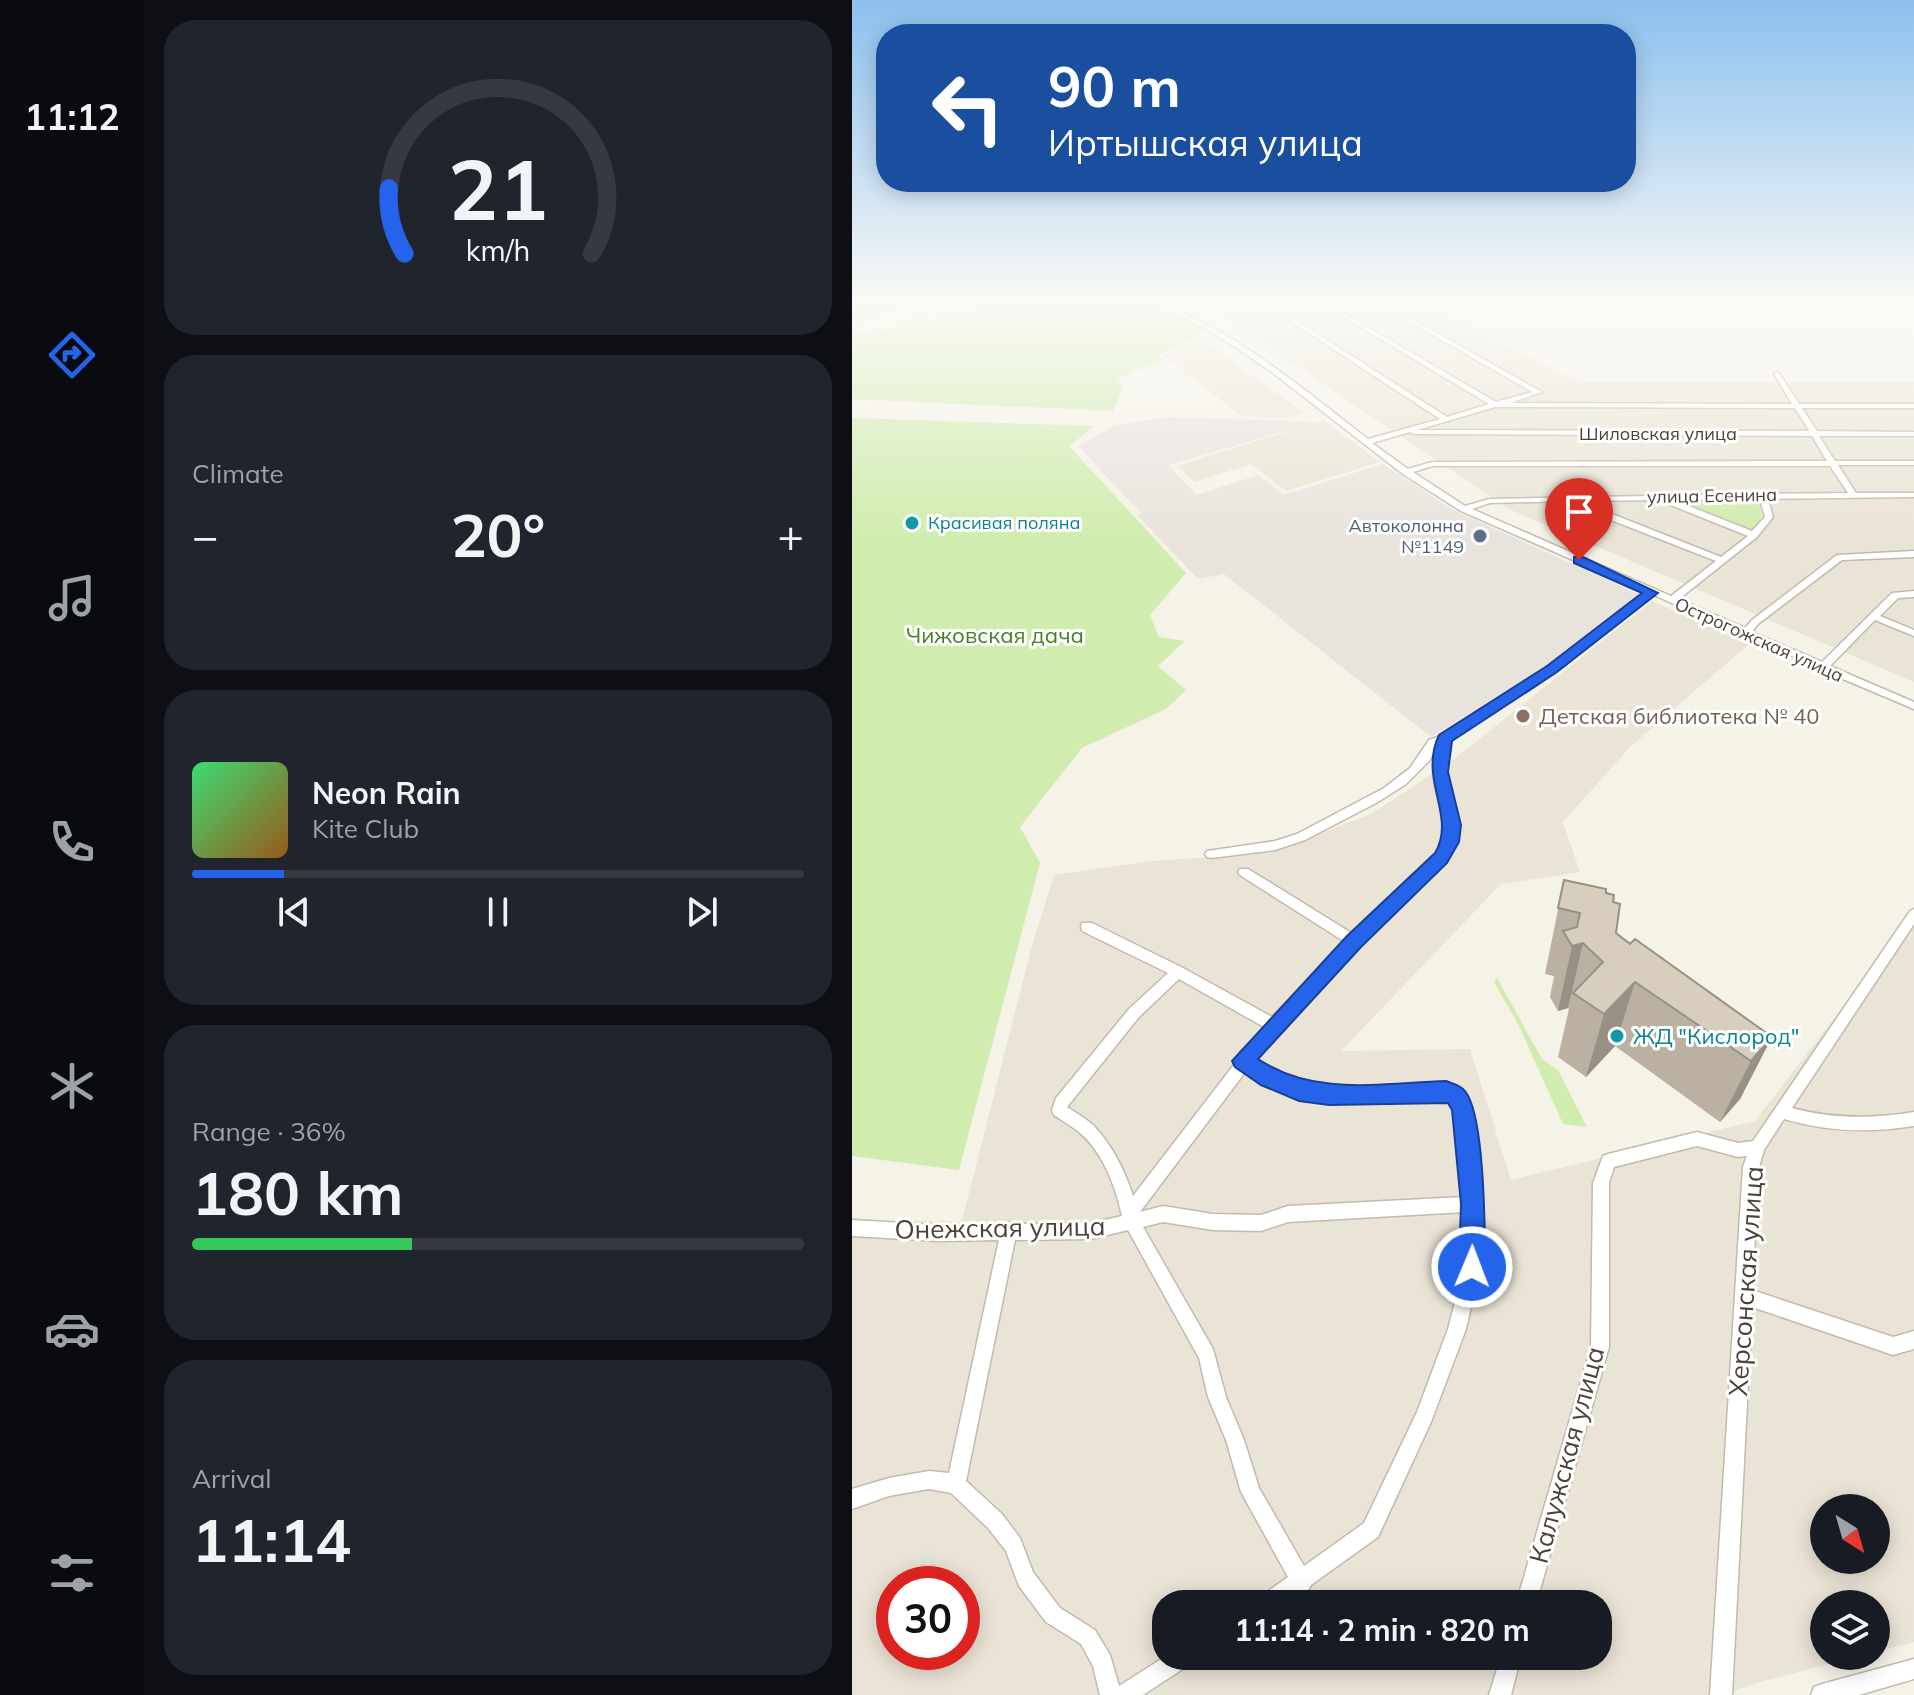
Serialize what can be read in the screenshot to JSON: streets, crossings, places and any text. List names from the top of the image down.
{
  "streets": {
    "street": [
      "Шиловская улица",
      "улица Есенина",
      "Острогожская улица",
      "Онежская улица",
      "Херсонская улица",
      "Калужская улица"
    ]
  },
  "crossings": [
    ["улица Есенина", "Острогожская улица"],
    ["Херсонская улица", "Калужская улица"]
  ],
  "parks": ["Чижовская дача"],
  "places": [
    "Красивая поляна",
    "Автоколонна №1149",
    "Детская библиотека № 40",
    "ЖД \"Кислород\""
  ],
  "north": "bottom right",
  "page": {
    "tabs": "11:12",
    "turn": ["90 m", "Иртышская улица"],
    "tile": [
      "Climate",
      ["Range · 36%", "180 km"],
      ["Arrival", "11:14"]
    ],
    "heat": ["−", "20°", "+"],
    "song": ["Neon Rain", "Kite Club"],
    "limit": "30",
    "trip": "11:14 · 2 min · 820 m",
    "gauge": ["21", "km/h"]
  }
}
